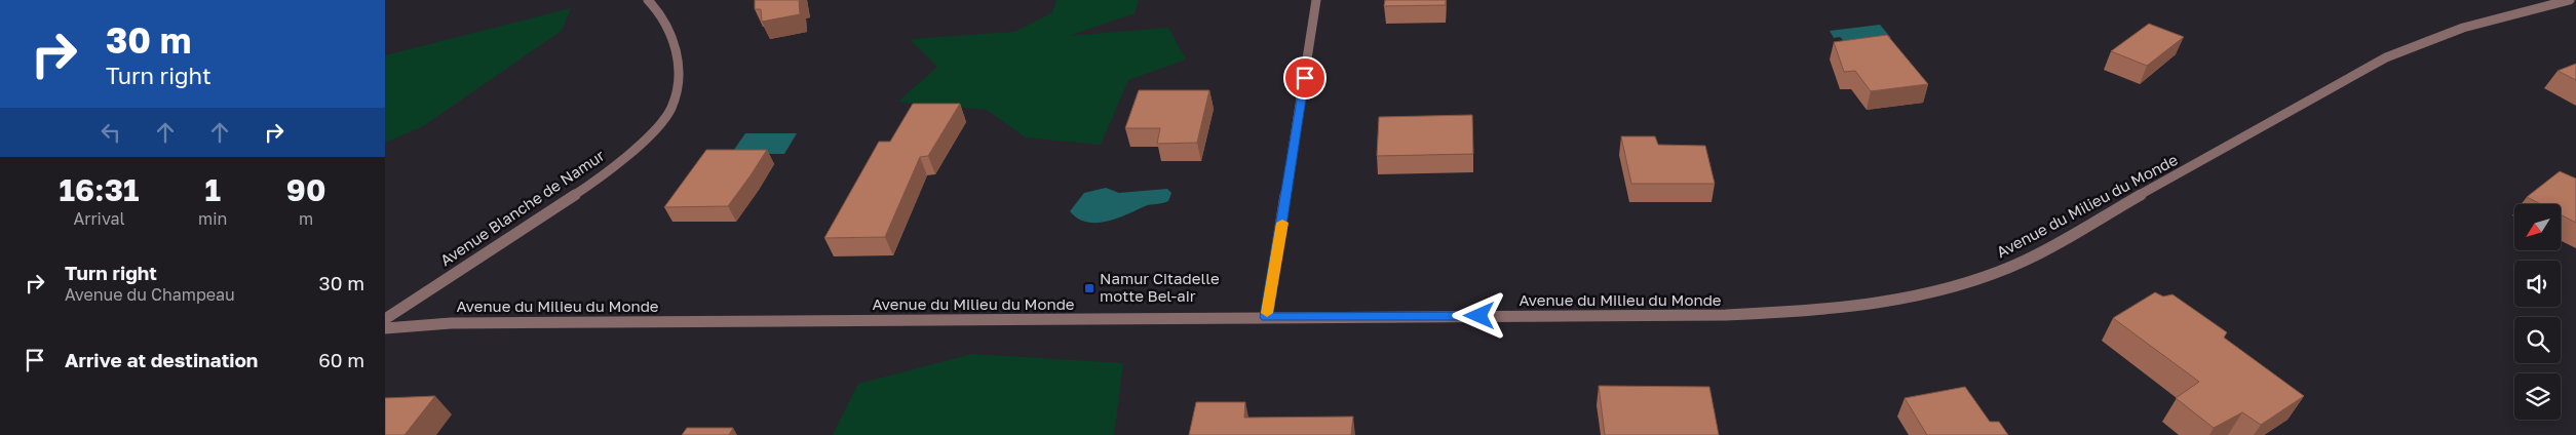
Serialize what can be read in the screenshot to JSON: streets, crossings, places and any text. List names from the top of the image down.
{
  "streets": {
    "street": ["Avenue du Milieu du Monde", "Avenue Blanche de Namur"]
  },
  "places": {
    "transit": ["Namur Citadelle motte Bel-air"]
  },
  "north": "bottom left",
  "page": {
    "turn": ["30 m", "Turn right"],
    "eta": [
      "16:31",
      "Arrival",
      "1",
      "min",
      "90",
      "m"
    ],
    "list": [
      {
        "name": "Turn right",
        "note": "Avenue du Champeau",
        "value": "30 m"
      },
      {
        "name": "Arrive at destination",
        "value": "60 m"
      }
    ]
  }
}
